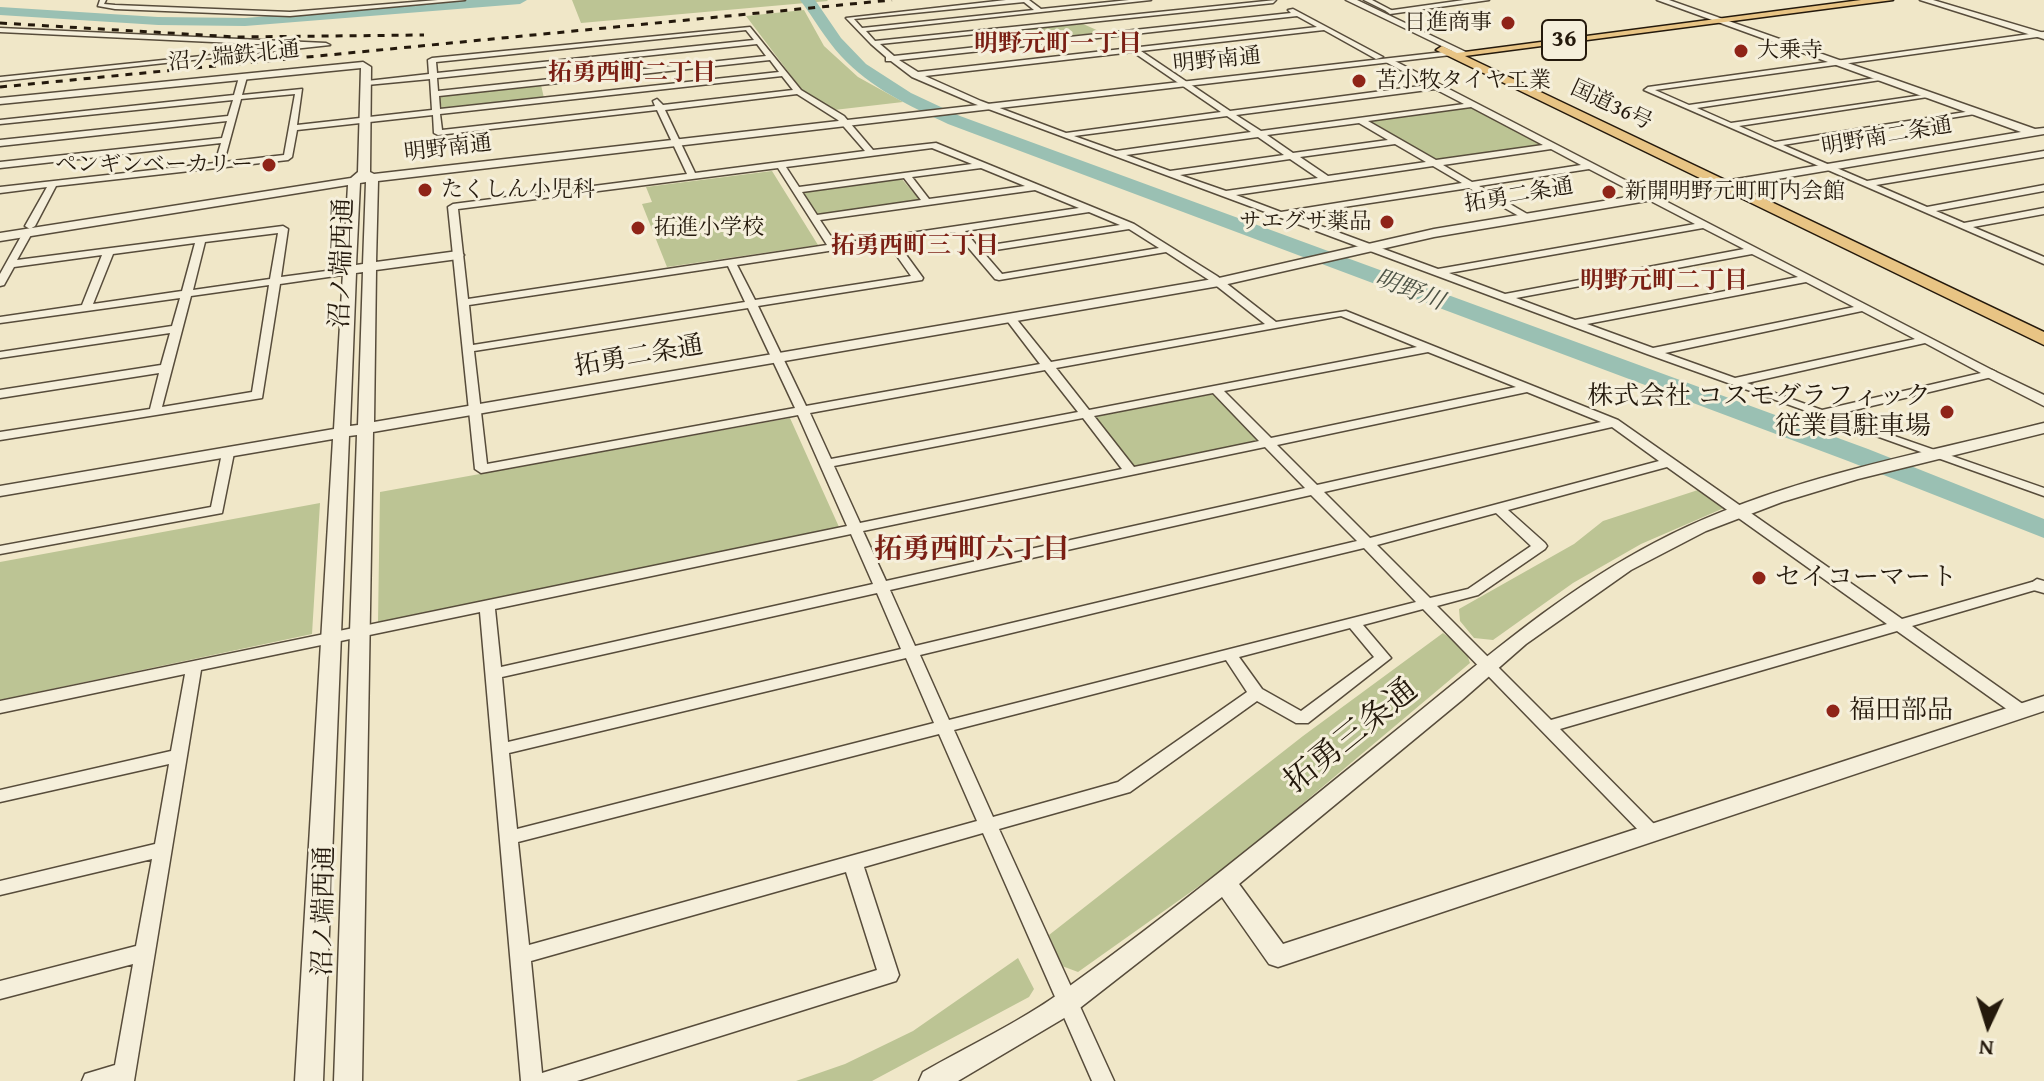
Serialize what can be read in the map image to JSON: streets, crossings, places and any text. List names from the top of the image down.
{
  "streets": {
    "highway": ["36", "国道36号"],
    "street": [
      "沼ノ端鉄北通",
      "明野南通",
      "明野南二条通",
      "拓勇二条通",
      "沼ノ端西通",
      "拓勇三条通"
    ]
  },
  "crossings": [
    ["明野南通", "国道36号"],
    ["明野南通", "沼ノ端西通"],
    ["国道36号", "明野南二条通"],
    ["国道36号", "拓勇二条通"],
    ["明野南二条通", "拓勇二条通"],
    ["拓勇二条通", "沼ノ端西通"]
  ],
  "districts": [
    "明野元町一丁目",
    "拓勇西町二丁目",
    "拓勇西町三丁目",
    "明野元町二丁目",
    "拓勇西町六丁目"
  ],
  "water": ["明野川"],
  "places": [
    "日進商事",
    "大乗寺",
    "苫小牧タイヤ工業",
    "ペンギンベーカリー",
    "たくしん小児科",
    "新開明野元町町内会館",
    "サエグサ薬品",
    "拓進小学校",
    "株式会社 コスモグラフィック 従業員駐車場",
    "セイコーマート",
    "福田部品"
  ],
  "north": "bottom"
}
